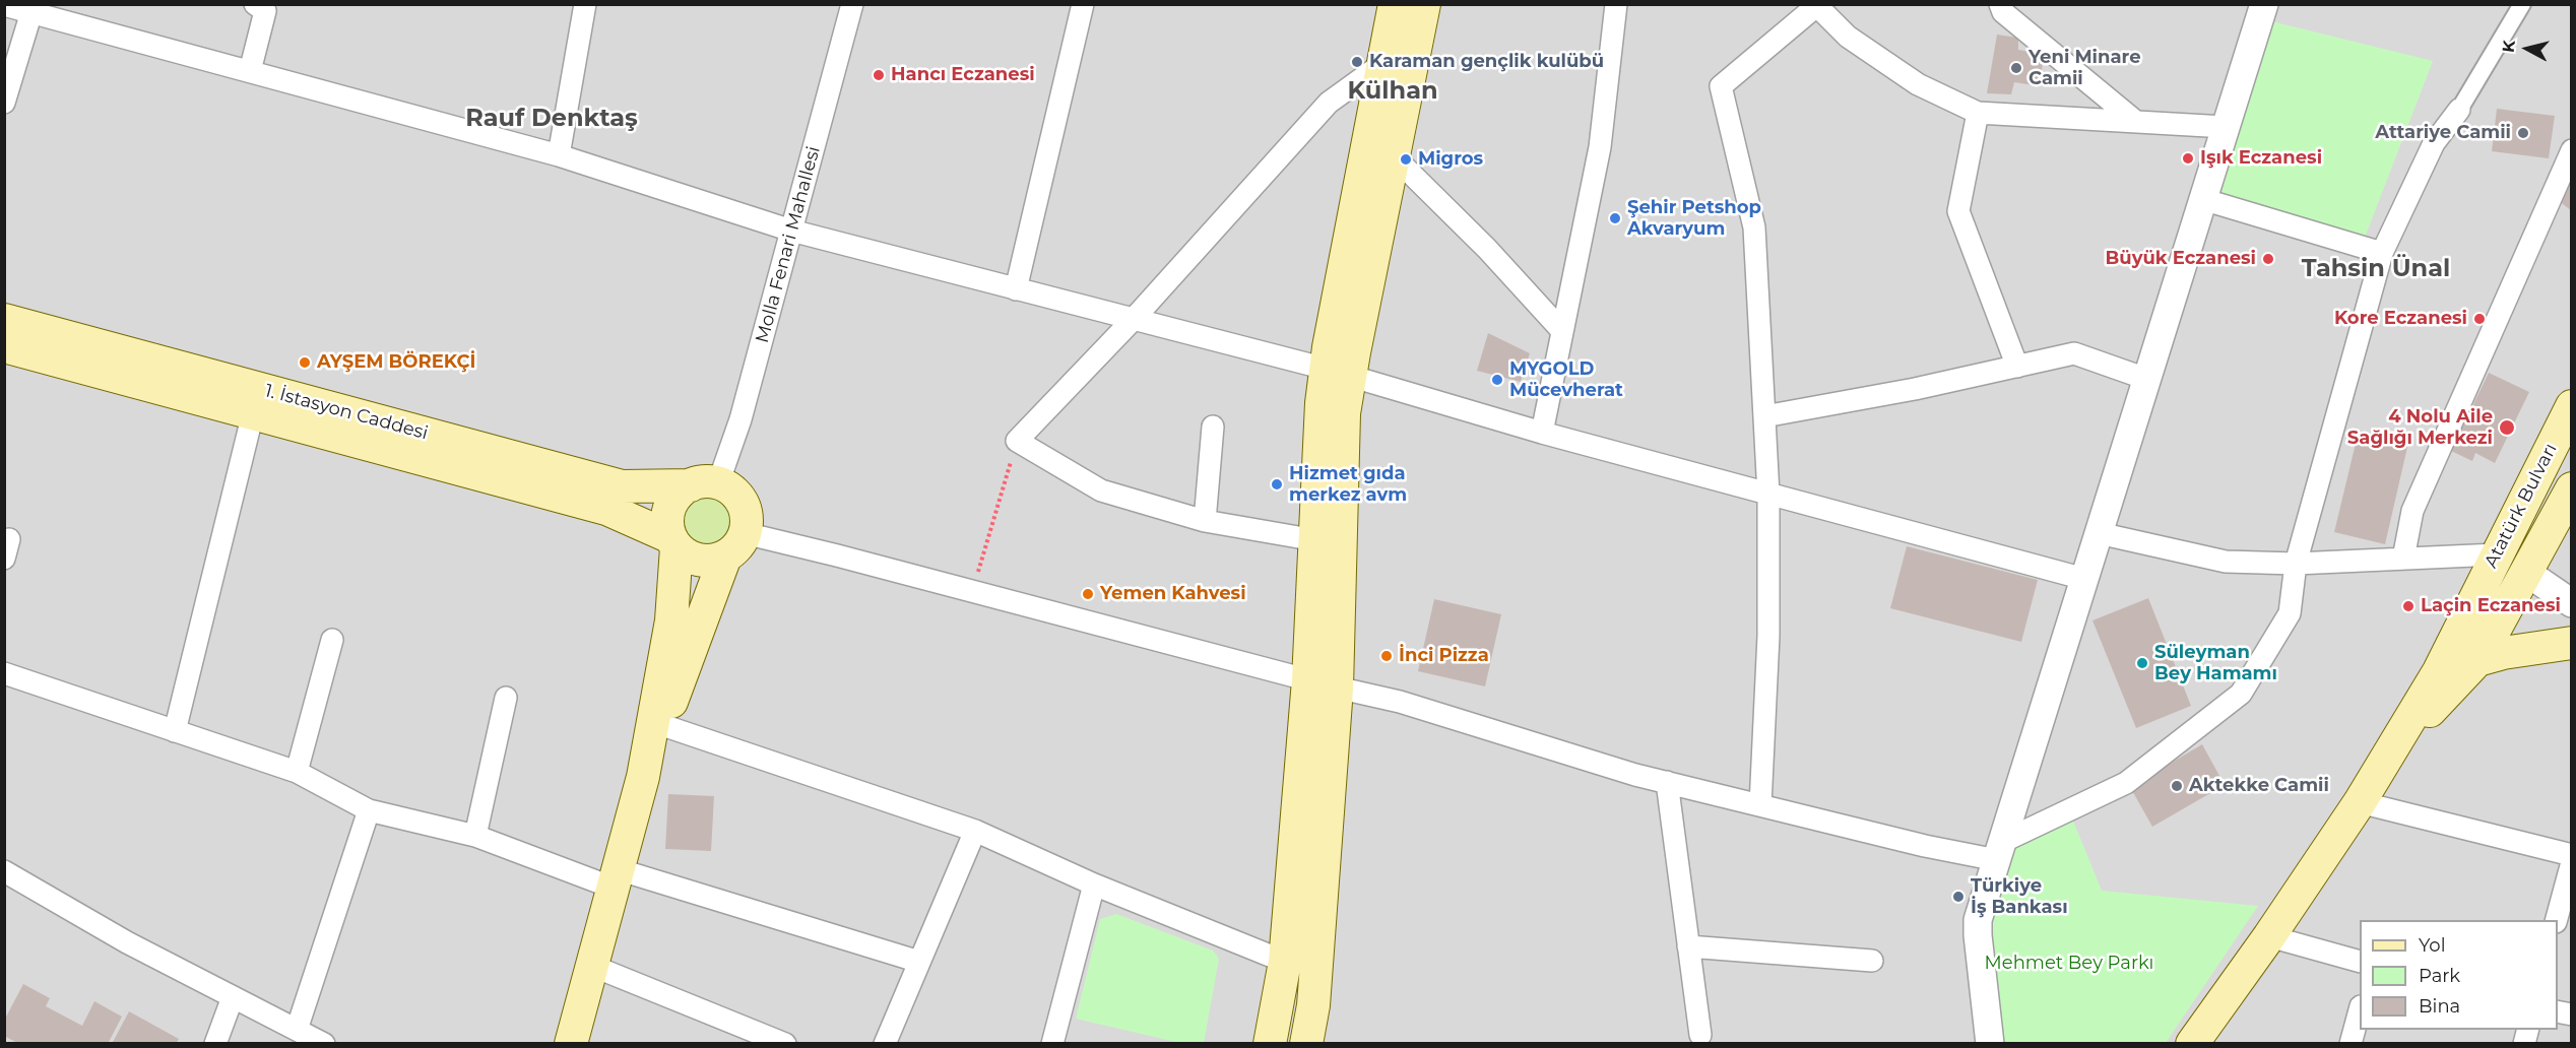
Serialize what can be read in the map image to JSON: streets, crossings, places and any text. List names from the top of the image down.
{
  "streets": {
    "main road": ["1. İstasyon Caddesi", "Atatürk Bulvarı"],
    "street": ["Molla Fenari Mahallesi"]
  },
  "crossings": [
    ["Molla Fenari Mahallesi", "1. İstasyon Caddesi"]
  ],
  "districts": ["Külhan", "Rauf Denktaş", "Tahsin Ünal"],
  "parks": ["Mehmet Bey Parkı"],
  "places": [
    "Karaman gençlik kulübü",
    "Yeni Minare Camii",
    "Hancı Eczanesi",
    "Attariye Camii",
    "Işık Eczanesi",
    "Migros",
    "Şehir Petshop Akvaryum",
    "Büyük Eczanesi",
    "Kore Eczanesi",
    "AYŞEM BÖREKÇİ",
    "MYGOLD Mücevherat",
    "4 Nolu Aile Sağlığı Merkezi",
    "Hizmet gıda merkez avm",
    "Yemen Kahvesi",
    "Laçin Eczanesi",
    "İnci Pizza",
    "Süleyman Bey Hamamı",
    "Aktekke Camii",
    "Türkiye İş Bankası"
  ],
  "legend": ["Yol", "Park", "Bina"],
  "north": "left"
}
